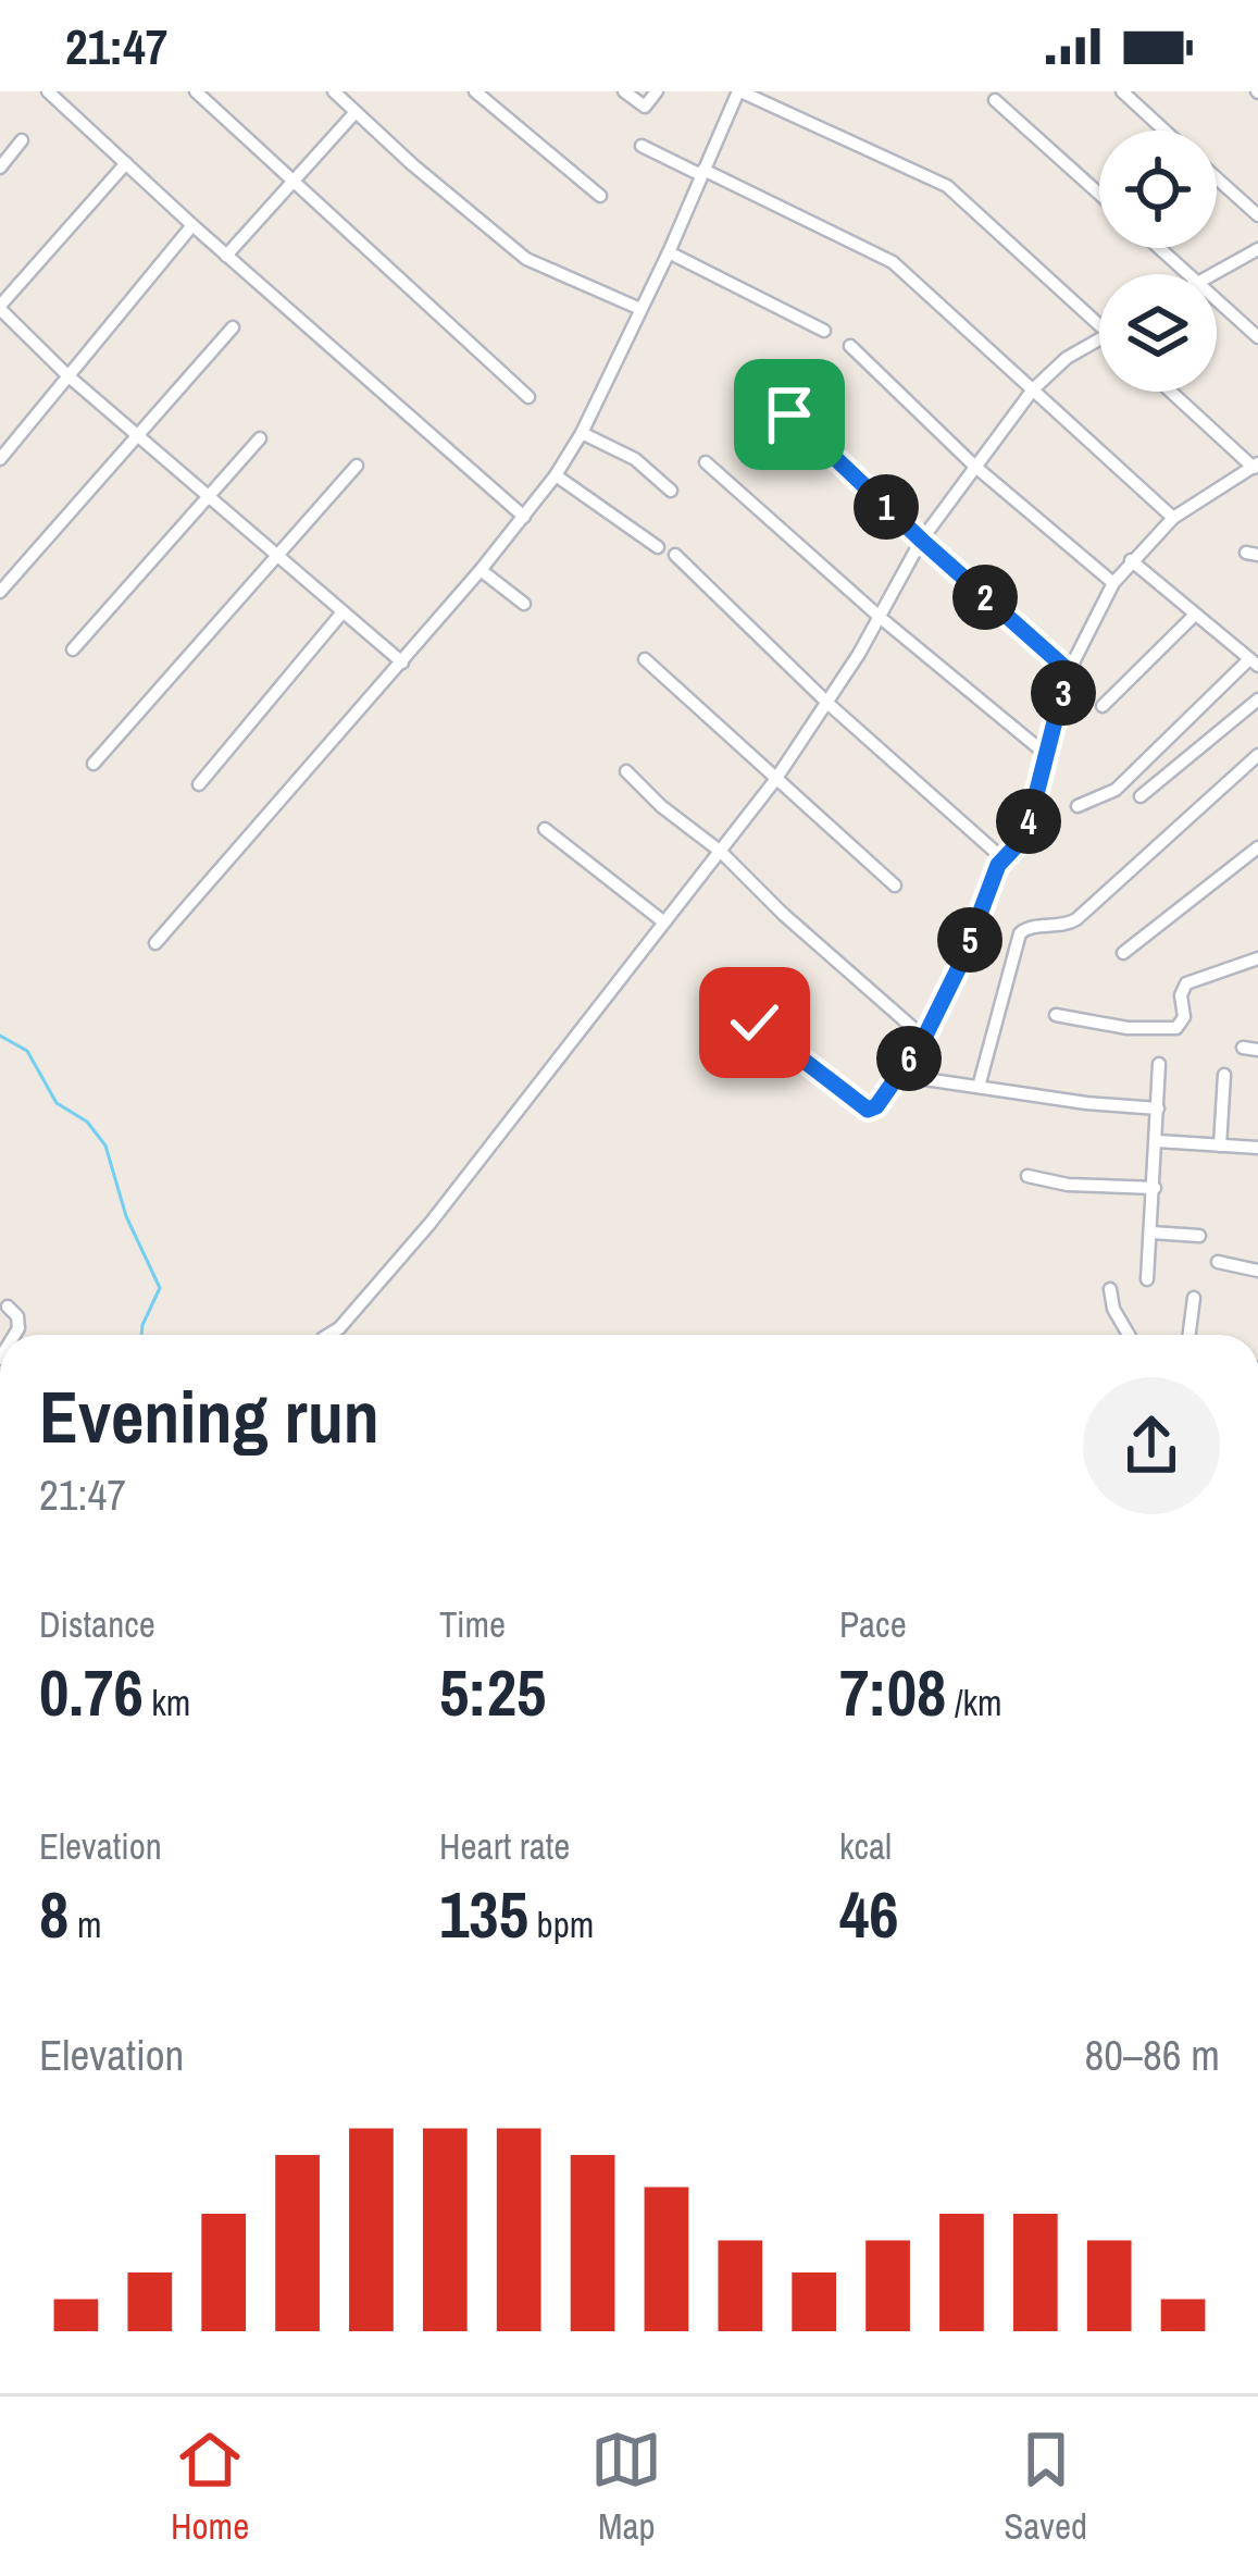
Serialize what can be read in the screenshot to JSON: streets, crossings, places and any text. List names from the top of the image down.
{
  "page": {
    "status": "21:47",
    "pins": [
      "1",
      "2",
      "3",
      "4",
      "5",
      "6"
    ],
    "heading": ["Evening run", "21:47"],
    "stats": [
      ["Distance", "0.76 km"],
      ["Time", "5:25"],
      ["Pace", "7:08 /km"],
      ["Elevation", "8 m"],
      ["Heart rate", "135 bpm"],
      ["kcal", "46"]
    ],
    "chart": ["Elevation", "80–86 m"],
    "tabs": ["Home", "Map", "Saved"]
  }
}
